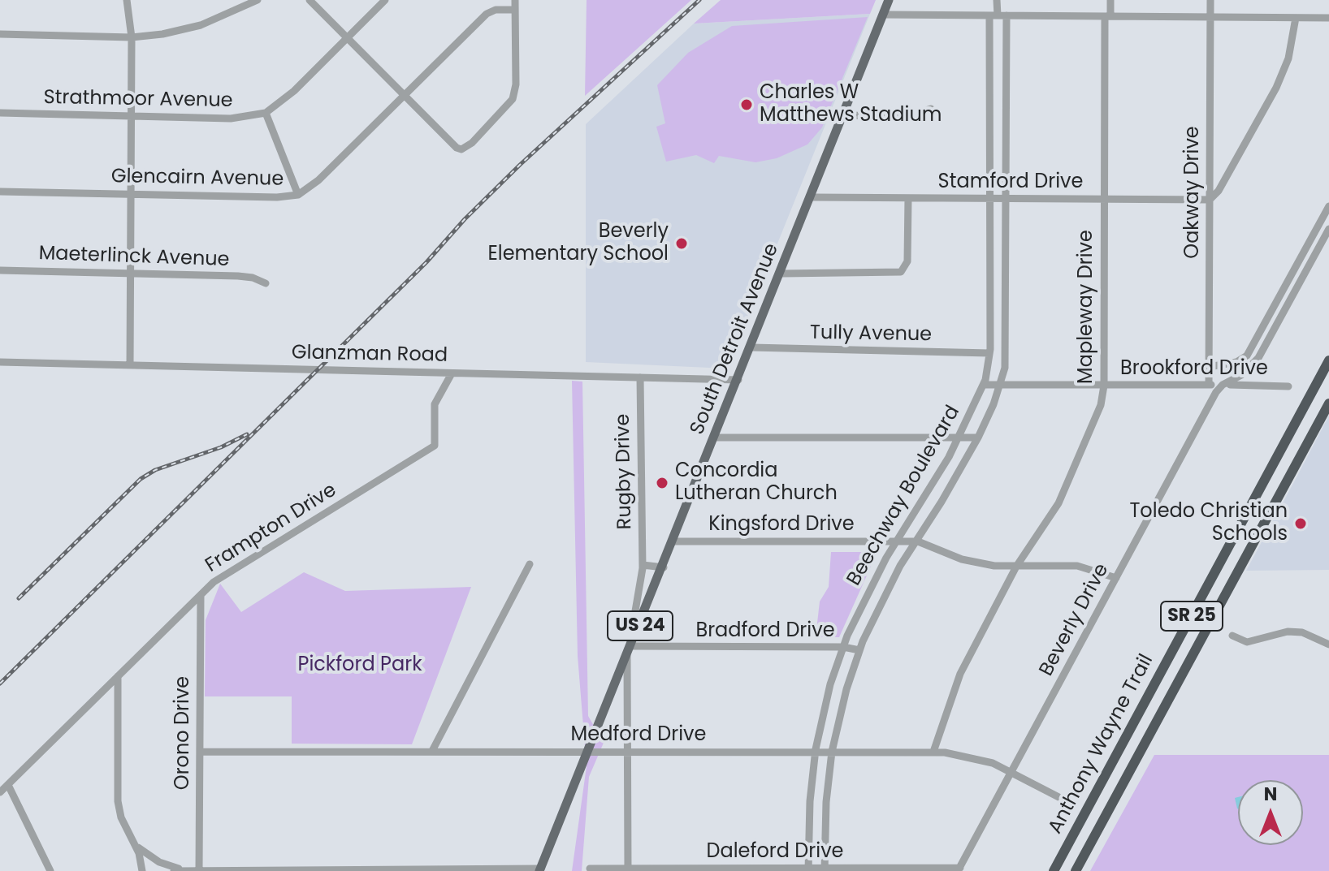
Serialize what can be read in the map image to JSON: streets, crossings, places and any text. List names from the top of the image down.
{
  "streets": {
    "highway": ["SR 25", "Anthony Wayne Trail"],
    "main road": ["South Detroit Avenue", "US 24"],
    "street": [
      "Strathmoor Avenue",
      "Glencairn Avenue",
      "Stamford Drive",
      "Oakway Drive",
      "Maeterlinck Avenue",
      "Mapleway Drive",
      "Tully Avenue",
      "Glanzman Road",
      "Brookford Drive",
      "Rugby Drive",
      "Beechway Boulevard",
      "Kingsford Drive",
      "Frampton Drive",
      "Beverly Drive",
      "Bradford Drive",
      "Orono Drive",
      "Medford Drive",
      "Daleford Drive"
    ]
  },
  "crossings": [
    ["Stamford Drive", "Oakway Drive"],
    ["Stamford Drive", "Mapleway Drive"],
    ["Stamford Drive", "South Detroit Avenue"],
    ["Stamford Drive", "Beechway Boulevard"],
    ["Oakway Drive", "Brookford Drive"],
    ["Mapleway Drive", "Brookford Drive"],
    ["Mapleway Drive", "Kingsford Drive"],
    ["Mapleway Drive", "Medford Drive"],
    ["Tully Avenue", "South Detroit Avenue"],
    ["Tully Avenue", "Beechway Boulevard"],
    ["South Detroit Avenue", "Glanzman Road"],
    ["South Detroit Avenue", "Rugby Drive"],
    ["South Detroit Avenue", "Kingsford Drive"],
    ["South Detroit Avenue", "Bradford Drive"],
    ["South Detroit Avenue", "Medford Drive"],
    ["Glanzman Road", "Rugby Drive"],
    ["Glanzman Road", "Frampton Drive"],
    ["Brookford Drive", "Beechway Boulevard"],
    ["Brookford Drive", "Beverly Drive"],
    ["Rugby Drive", "Medford Drive"],
    ["Rugby Drive", "Daleford Drive"],
    ["Beechway Boulevard", "Kingsford Drive"],
    ["Beechway Boulevard", "Bradford Drive"],
    ["Beechway Boulevard", "Medford Drive"],
    ["Beechway Boulevard", "Daleford Drive"],
    ["Kingsford Drive", "Beverly Drive"],
    ["Frampton Drive", "Orono Drive"],
    ["Beverly Drive", "Medford Drive"],
    ["Beverly Drive", "Daleford Drive"],
    ["Orono Drive", "Medford Drive"]
  ],
  "parks": ["Pickford Park"],
  "places": [
    "Charles W Matthews Stadium",
    "Beverly Elementary School",
    "Concordia Lutheran Church",
    "Toledo Christian Schools"
  ],
  "north": "top"
}
